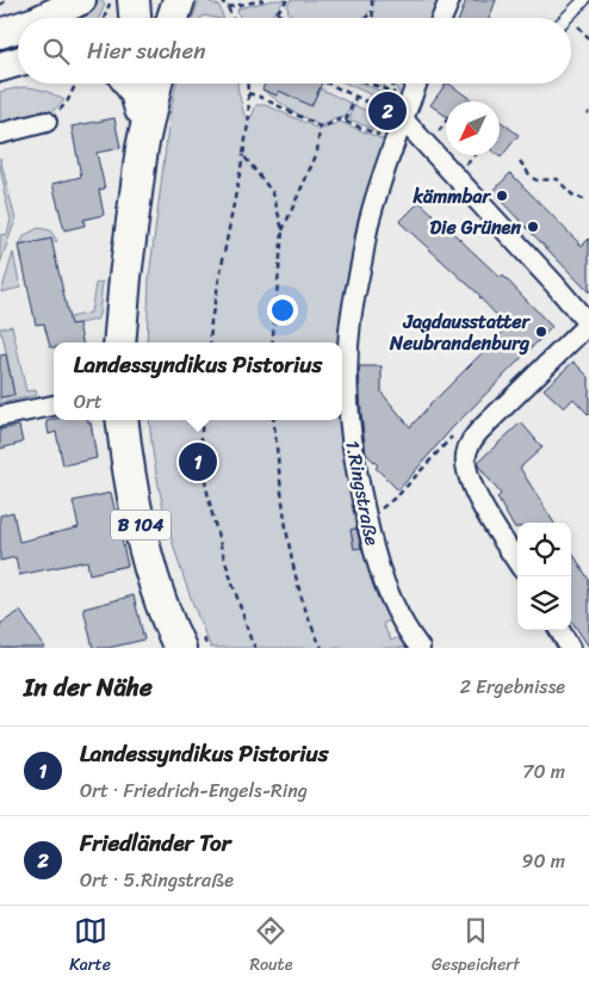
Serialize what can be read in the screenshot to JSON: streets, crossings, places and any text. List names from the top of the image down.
{
  "streets": {
    "main road": ["B 104"],
    "street": ["1.Ringstraße"]
  },
  "places": ["kämmbar", "Die Grünen", "Jagdausstatter Neubrandenburg"],
  "north": "bottom left",
  "page": {
    "search": "Hier suchen",
    "pins": ["2", "1"],
    "popup": ["Landessyndikus Pistorius", "Ort"],
    "heading": ["In der Nähe", "2 Ergebnisse"],
    "list": [
      {
        "mark": "1",
        "name": "Landessyndikus Pistorius",
        "note": "Ort · Friedrich-Engels-Ring",
        "value": "70 m"
      },
      {
        "mark": "2",
        "name": "Friedländer Tor",
        "note": "Ort · 5.Ringstraße",
        "value": "90 m"
      }
    ],
    "nav": ["Karte", "Route", "Gespeichert"]
  }
}
